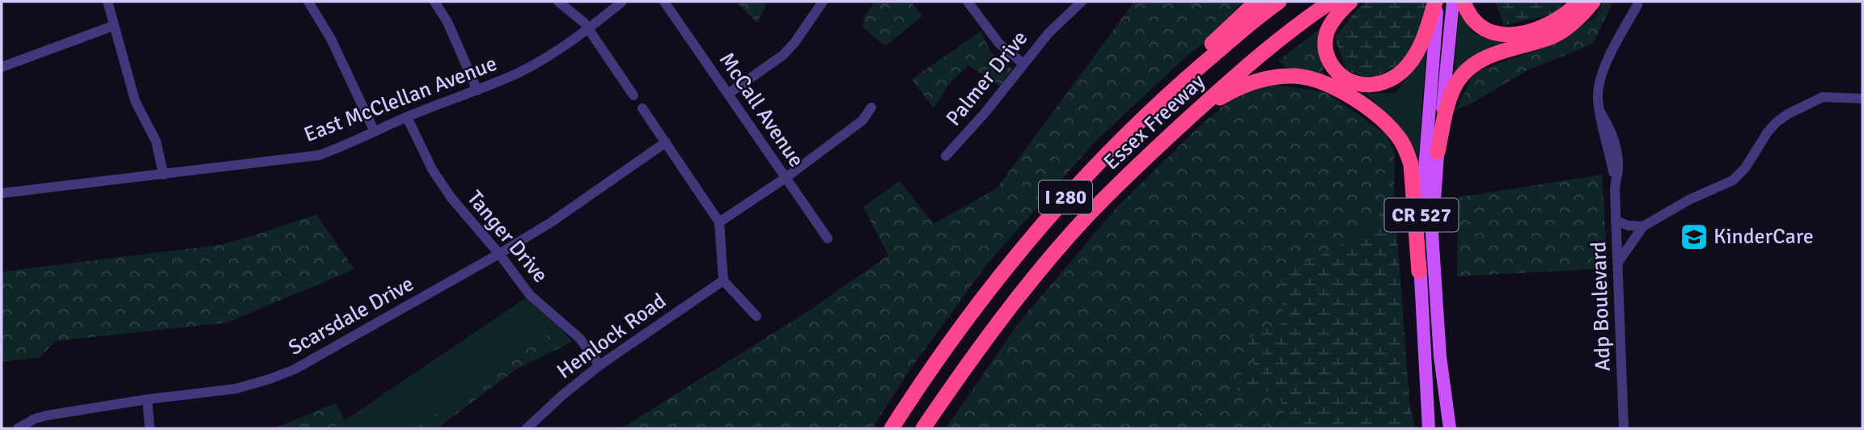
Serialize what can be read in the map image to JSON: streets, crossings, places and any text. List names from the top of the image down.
{
  "streets": {
    "highway": ["Essex Freeway", "I 280"],
    "main road": ["CR 527"],
    "street": [
      "Palmer Drive",
      "East McClellan Avenue",
      "McCall Avenue",
      "Tanger Drive",
      "Adp Boulevard",
      "Scarsdale Drive",
      "Hemlock Road"
    ]
  },
  "crossings": [
    ["East McClellan Avenue", "Tanger Drive"],
    ["Tanger Drive", "Scarsdale Drive"],
    ["Tanger Drive", "Hemlock Road"]
  ],
  "places": {
    "school or university": ["KinderCare"]
  }
}
